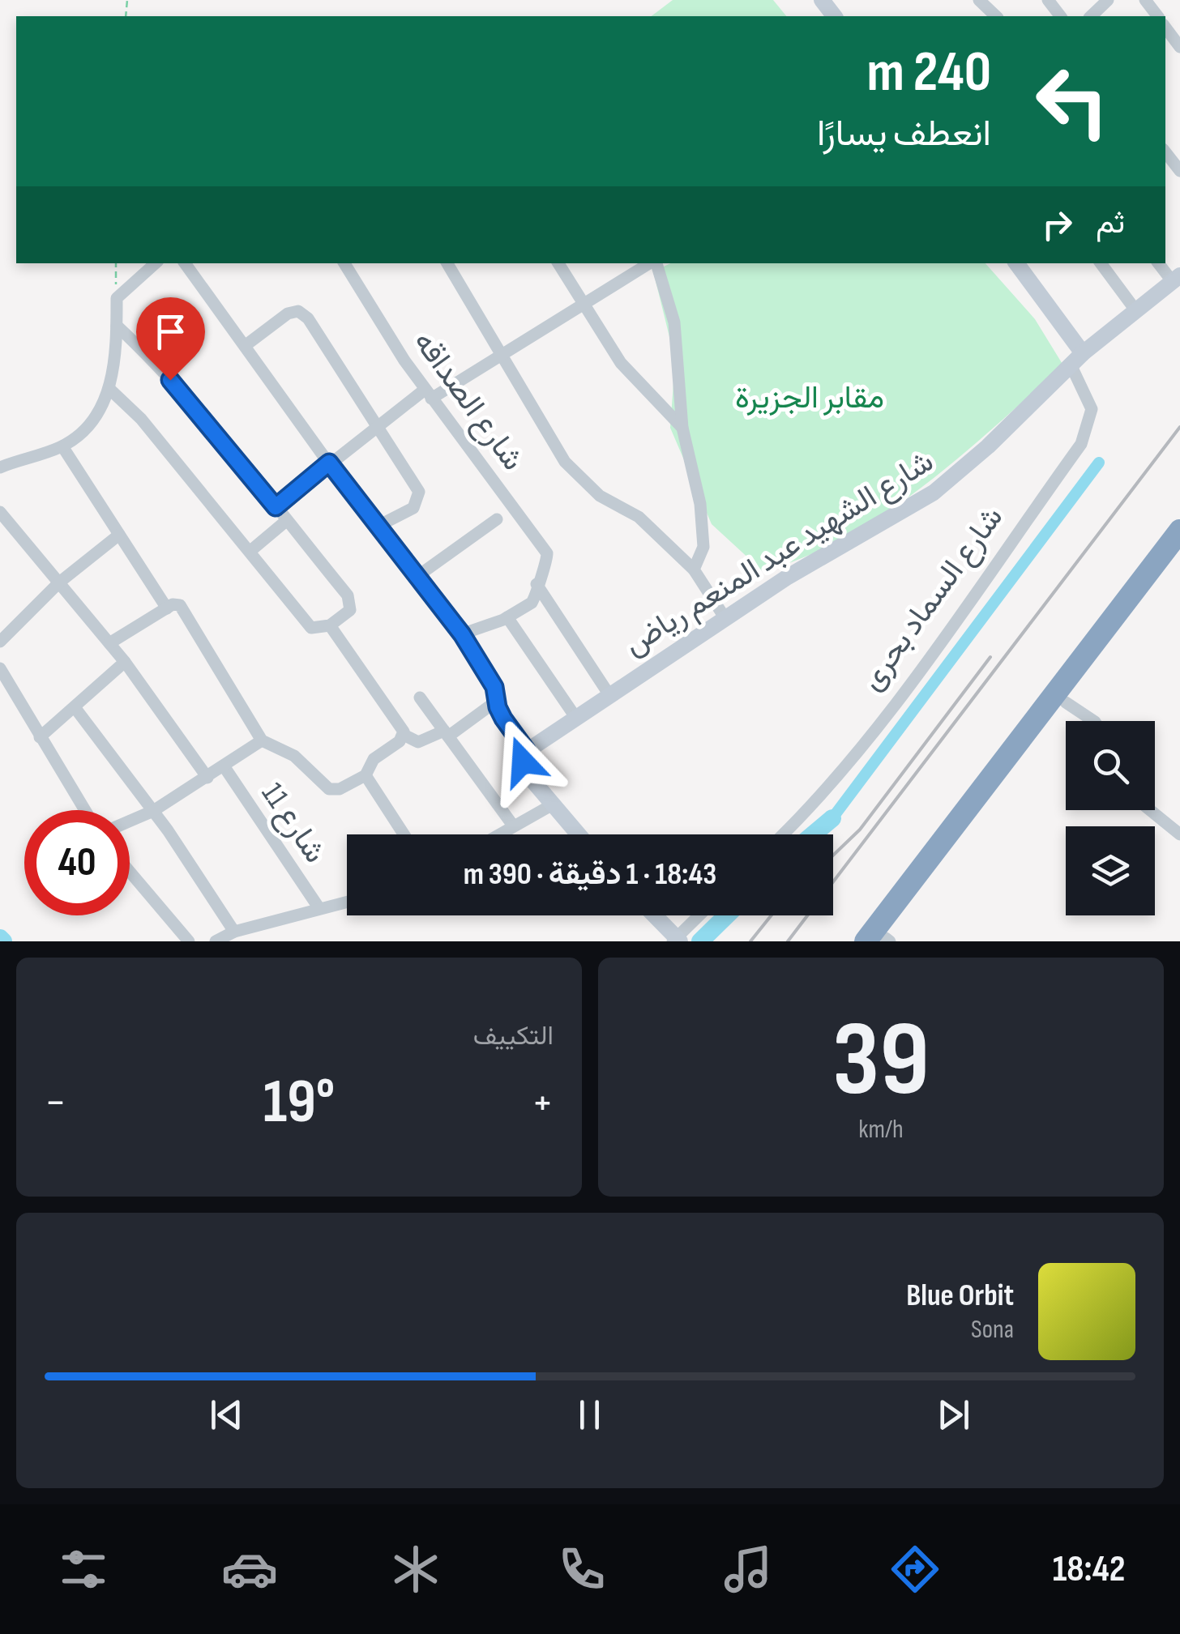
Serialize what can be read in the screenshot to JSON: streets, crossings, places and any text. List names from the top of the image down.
{
  "streets": {
    "street": [
      "شارع الصداقه",
      "شارع الشهيد عبد المنعم رياض",
      "شارع السماد بحرى",
      "شارع 11"
    ]
  },
  "crossings": [
    ["شارع الشهيد عبد المنعم رياض", "شارع السماد بحرى"]
  ],
  "parks": ["مقابر الجزيرة"],
  "page": {
    "turn": ["240 m", "انعطف يسارًا"],
    "then": "ثم",
    "limit": "40",
    "trip": "18:43 · 1 دقيقة · 390 m",
    "tile": [
      ["39", "km/h"],
      "التكييف"
    ],
    "heat": ["−", "19°", "+"],
    "song": ["Blue Orbit", "Sona"],
    "tabs": "18:42"
  }
}
